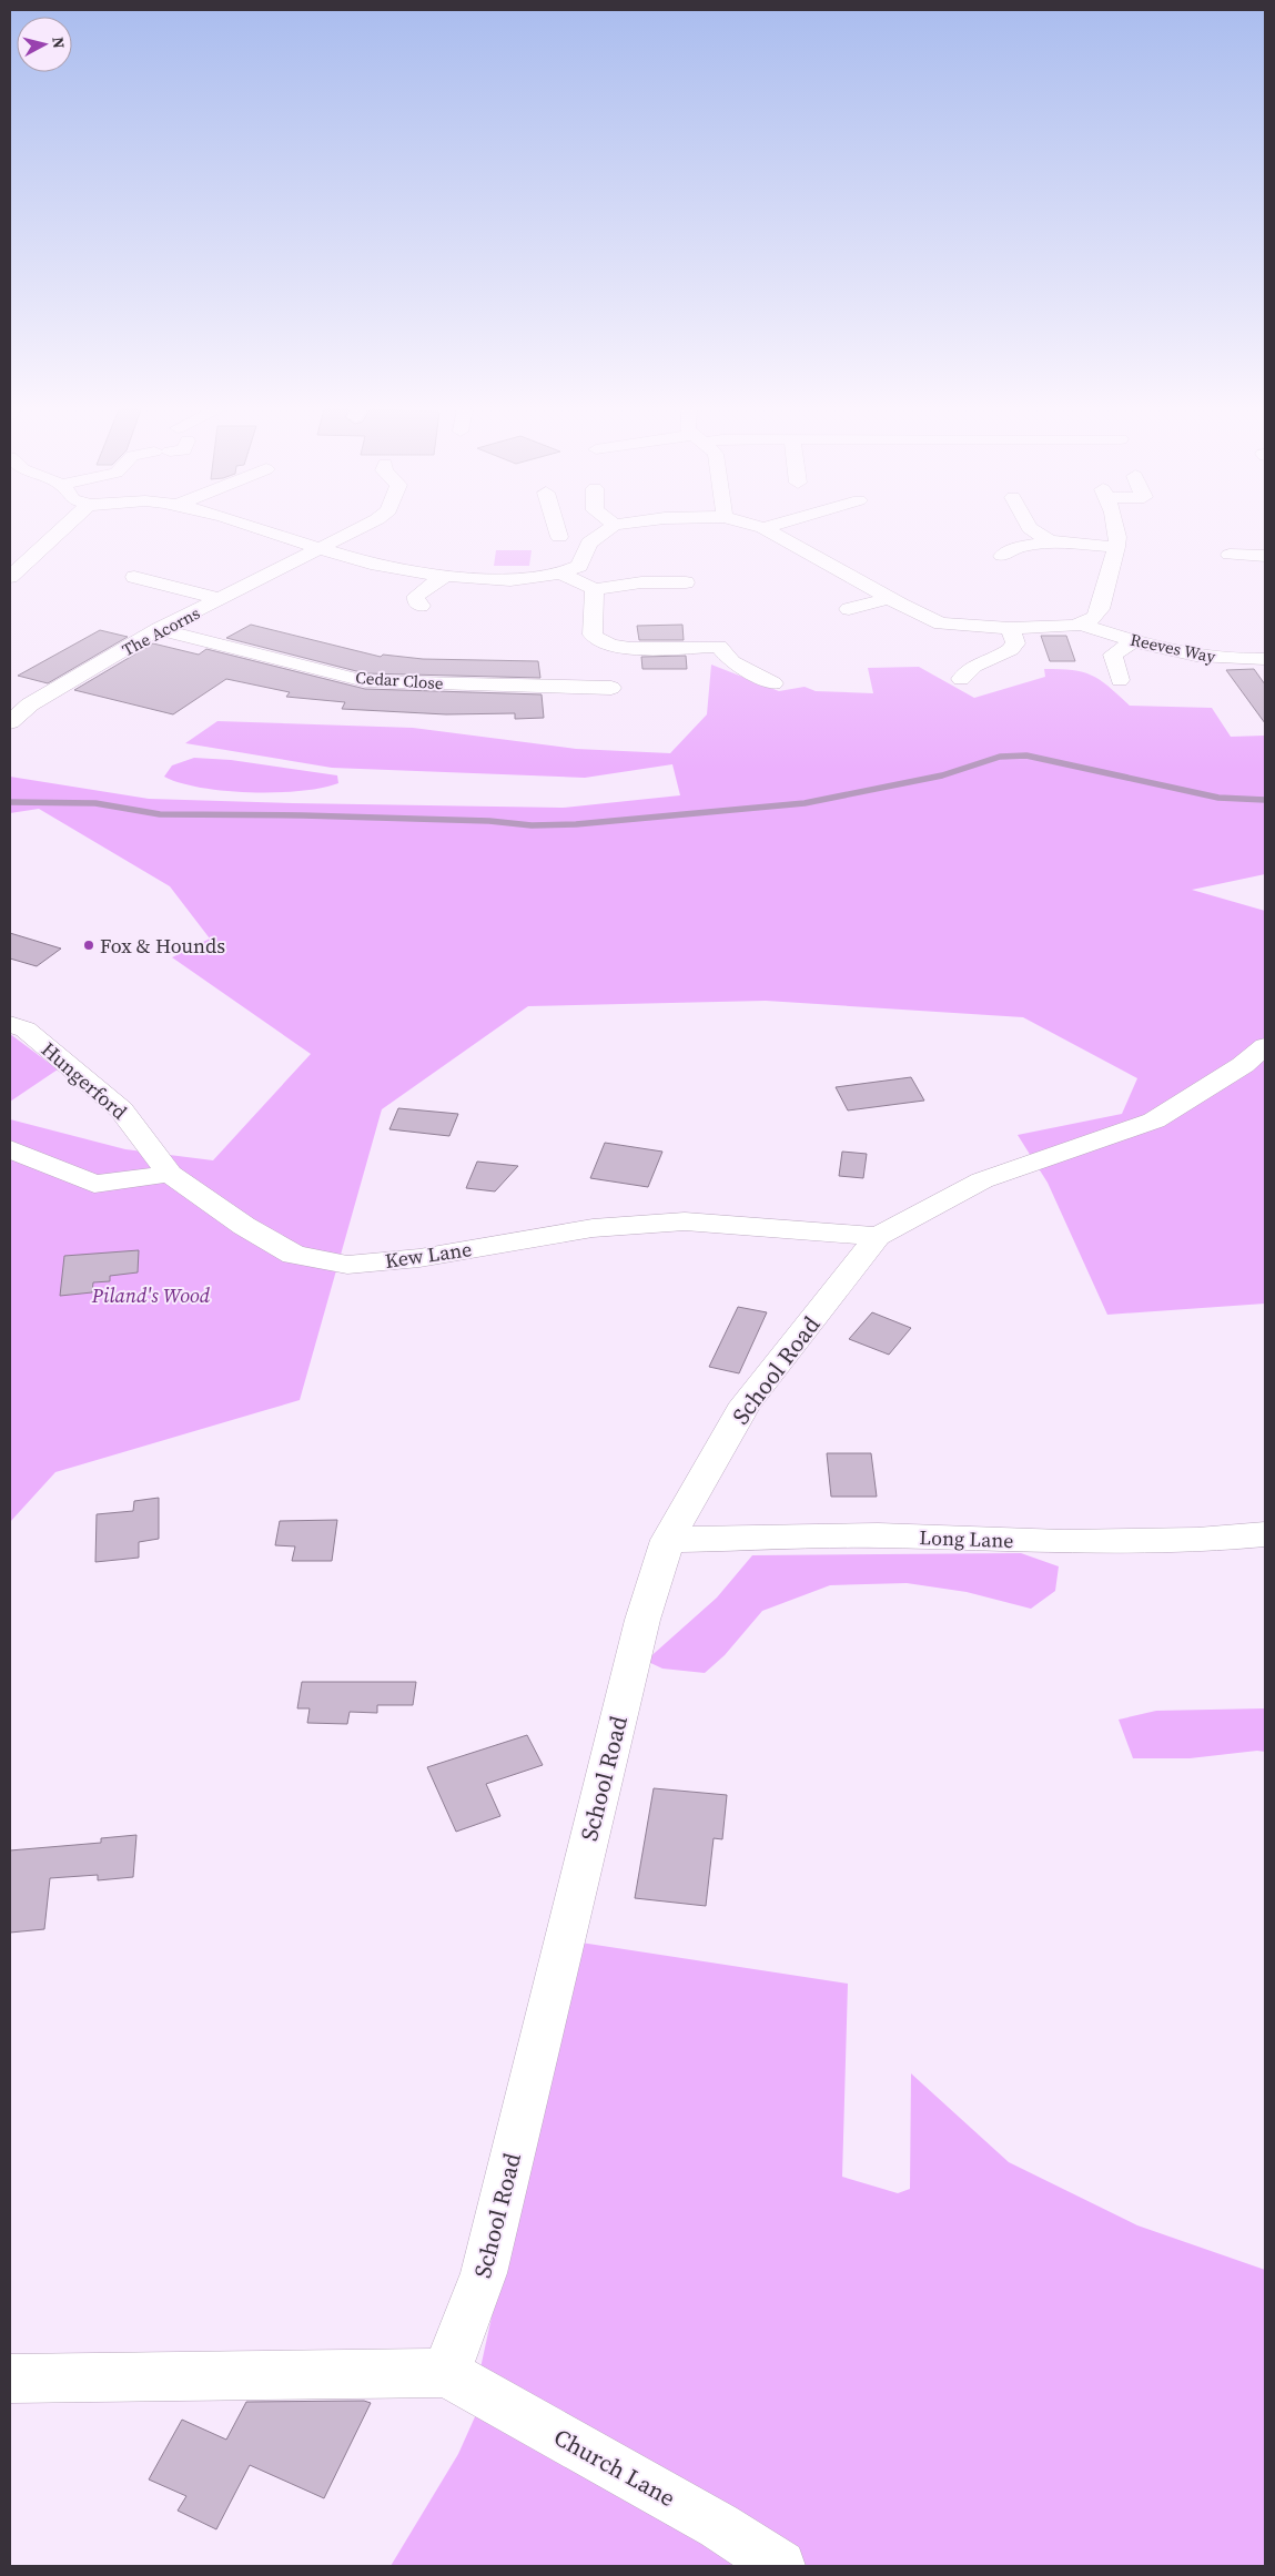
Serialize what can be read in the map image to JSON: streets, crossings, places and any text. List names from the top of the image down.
{
  "streets": {
    "street": [
      "The Acorns",
      "Reeves Way",
      "Cedar Close",
      "Hungerford",
      "Kew Lane",
      "School Road",
      "Long Lane",
      "Church Lane"
    ]
  },
  "crossings": [
    ["The Acorns", "Cedar Close"],
    ["Hungerford", "Kew Lane"],
    ["Kew Lane", "School Road"],
    ["School Road", "Long Lane"],
    ["School Road", "Church Lane"]
  ],
  "parks": ["Piland's Wood"],
  "places": ["Fox & Hounds"],
  "north": "right"
}
